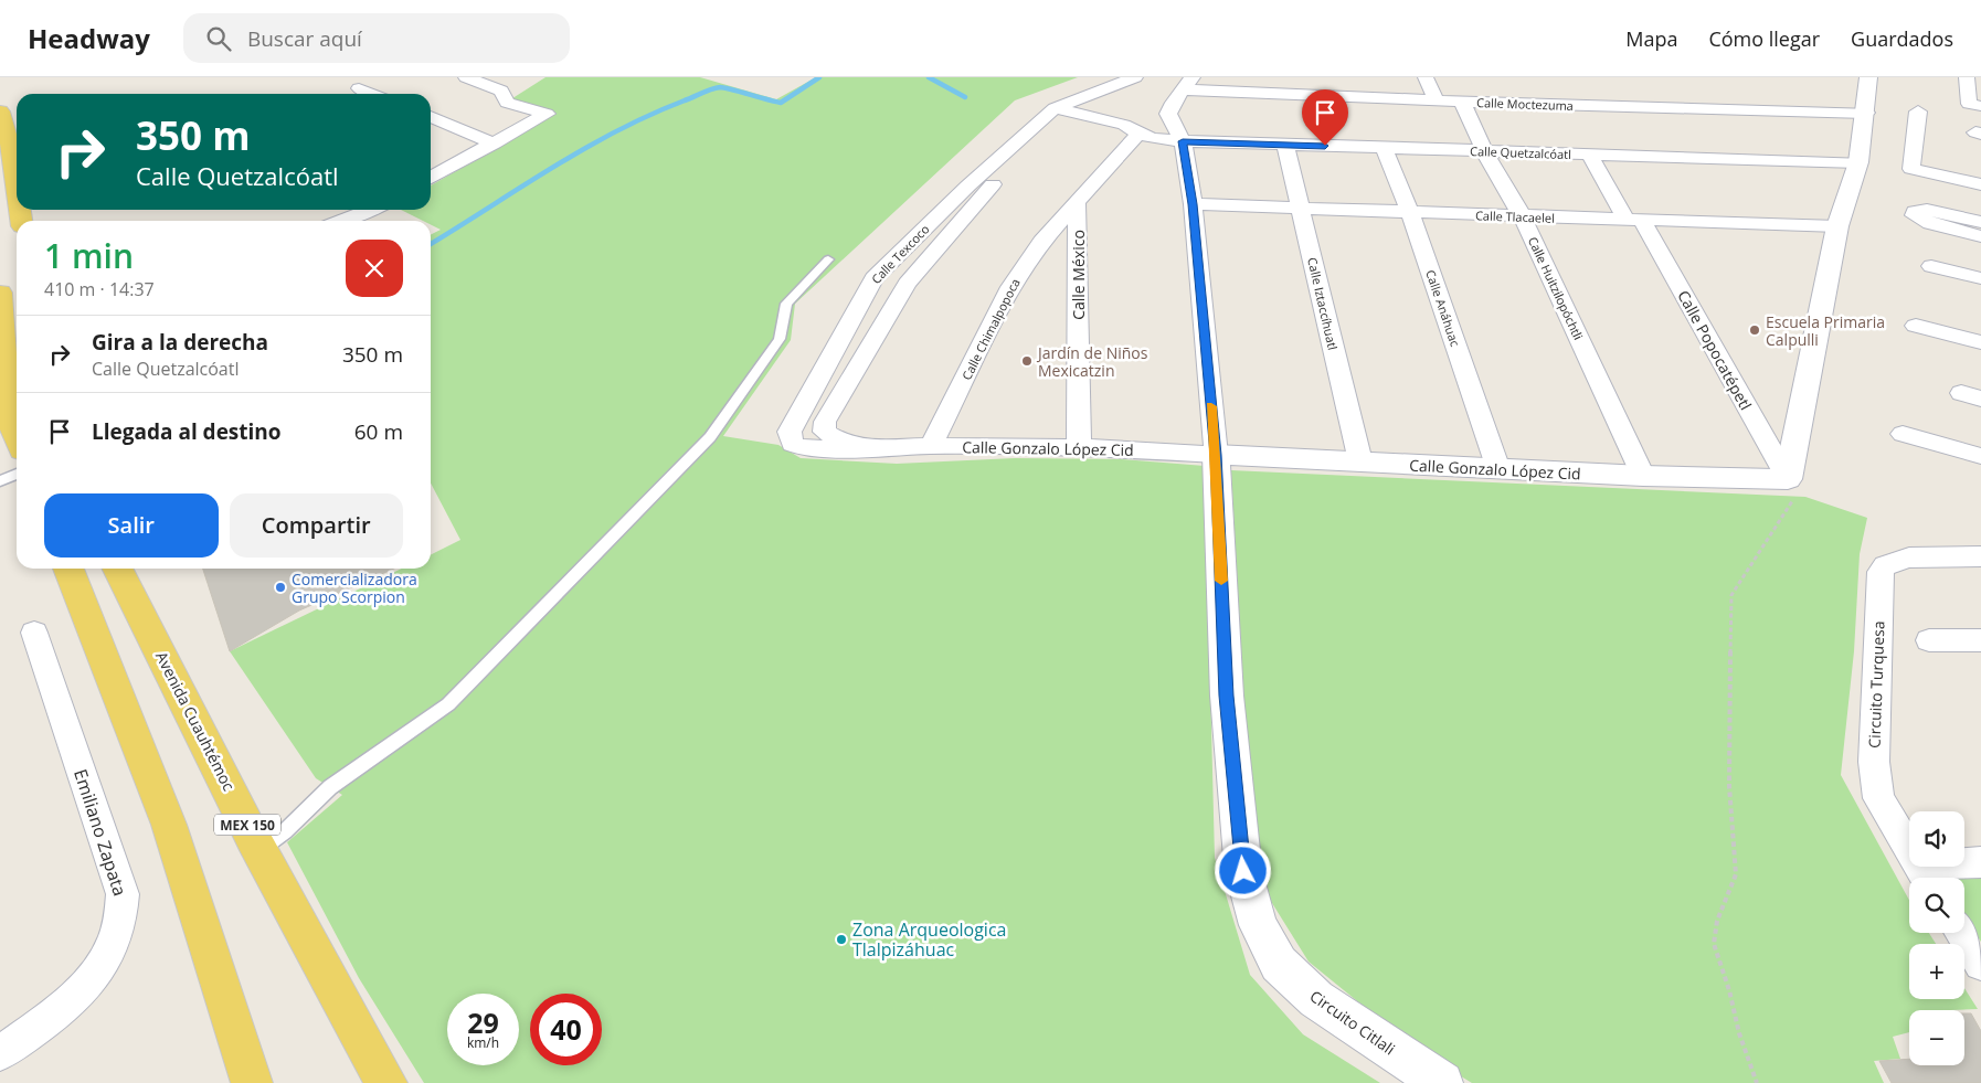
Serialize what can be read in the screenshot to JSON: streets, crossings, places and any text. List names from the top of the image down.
{
  "streets": {
    "main road": ["Avenida Cuauhtémoc", "MEX 150"],
    "street": [
      "Calle Moctezuma",
      "Calle Quetzalcóatl",
      "Calle Tlacaelel",
      "Calle Texcoco",
      "Calle México",
      "Calle Huitzilopóchtli",
      "Calle Iztaccíhuatl",
      "Calle Anáhuac",
      "Calle Chimalpopoca",
      "Calle Popocatépetl",
      "Calle Gonzalo López Cid",
      "Circuito Turquesa",
      "Emiliano Zapata",
      "Circuito Citlali"
    ]
  },
  "crossings": [
    ["Calle Moctezuma", "Calle Huitzilopóchtli"],
    ["Calle Moctezuma", "Circuito Citlali"],
    ["Calle Quetzalcóatl", "Calle Texcoco"],
    ["Calle Quetzalcóatl", "Calle Huitzilopóchtli"],
    ["Calle Quetzalcóatl", "Calle Iztaccíhuatl"],
    ["Calle Quetzalcóatl", "Calle Anáhuac"],
    ["Calle Quetzalcóatl", "Calle Chimalpopoca"],
    ["Calle Quetzalcóatl", "Calle Popocatépetl"],
    ["Calle Quetzalcóatl", "Circuito Citlali"],
    ["Calle Tlacaelel", "Calle Huitzilopóchtli"],
    ["Calle Tlacaelel", "Calle Iztaccíhuatl"],
    ["Calle Tlacaelel", "Calle Anáhuac"],
    ["Calle Tlacaelel", "Calle Popocatépetl"],
    ["Calle Tlacaelel", "Circuito Citlali"],
    ["Calle Texcoco", "Calle Gonzalo López Cid"],
    ["Calle México", "Calle Chimalpopoca"],
    ["Calle México", "Calle Gonzalo López Cid"],
    ["Calle Huitzilopóchtli", "Calle Gonzalo López Cid"],
    ["Calle Iztaccíhuatl", "Calle Gonzalo López Cid"],
    ["Calle Anáhuac", "Calle Gonzalo López Cid"],
    ["Calle Chimalpopoca", "Calle Gonzalo López Cid"],
    ["Calle Popocatépetl", "Calle Gonzalo López Cid"],
    ["Calle Gonzalo López Cid", "Circuito Citlali"]
  ],
  "places": [
    "Escuela Primaria Calpulli",
    "Jardín de Niños Mexicatzin",
    "Comercializadora Grupo Scorpion",
    "Zona Arqueologica Tlalpizáhuac"
  ],
  "page": {
    "header": "Headway",
    "search": "Buscar aquí",
    "nav": ["Mapa", "Cómo llegar", "Guardados"],
    "turn": ["350 m", "Calle Quetzalcóatl"],
    "heading": ["1 min", "410 m · 14:37"],
    "list": [
      {
        "name": "Gira a la derecha",
        "note": "Calle Quetzalcóatl",
        "value": "350 m"
      },
      {
        "name": "Llegada al destino",
        "value": "60 m"
      }
    ],
    "buttons": ["Salir", "Compartir"],
    "map_buttons": ["+", "−"],
    "speed": "29 km/h",
    "limit": "40"
  }
}
